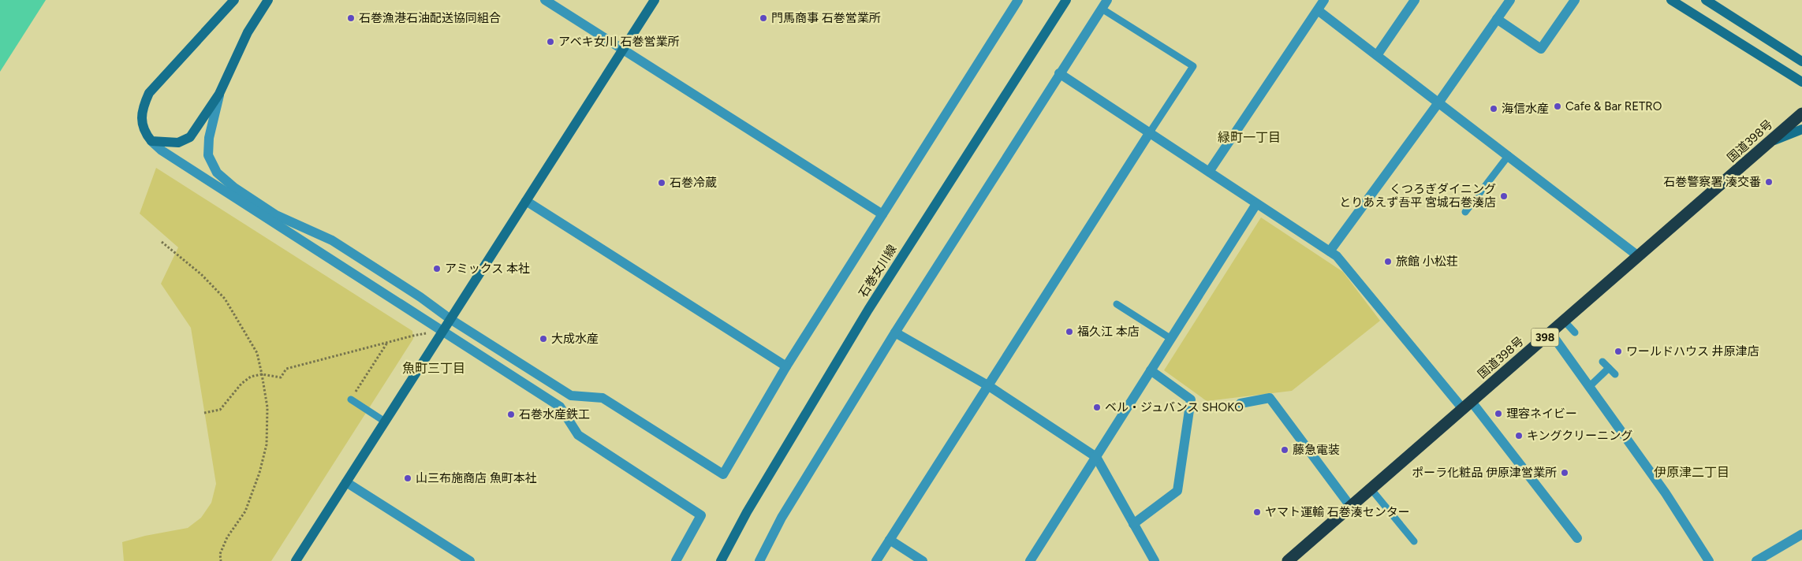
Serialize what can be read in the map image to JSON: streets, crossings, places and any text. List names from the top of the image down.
{
  "streets": {
    "highway": ["国道398号", "398"],
    "street": ["石巻女川線"]
  },
  "districts": ["緑町一丁目", "魚町三丁目", "伊原津二丁目"],
  "places": [
    "石巻漁港石油配送協同組合",
    "門馬商事 石巻営業所",
    "アベキ女川 石巻営業所",
    "Cafe & Bar RETRO",
    "海信水産",
    "石巻警察署 湊交番",
    "石巻冷蔵",
    "くつろぎダイニング とりあえず吾平 宮城石巻湊店",
    "旅館 小松荘",
    "アミックス 本社",
    "福久江 本店",
    "大成水産",
    "ワールドハウス 井原津店",
    "ベル・ジュバンス SHOKO",
    "理容ネイビー",
    "石巻水産鉄工",
    "キングクリーニング",
    "藤急電装",
    "ポーラ化粧品 伊原津営業所",
    "山三布施商店 魚町本社",
    "ヤマト運輸 石巻湊センター"
  ]
}
